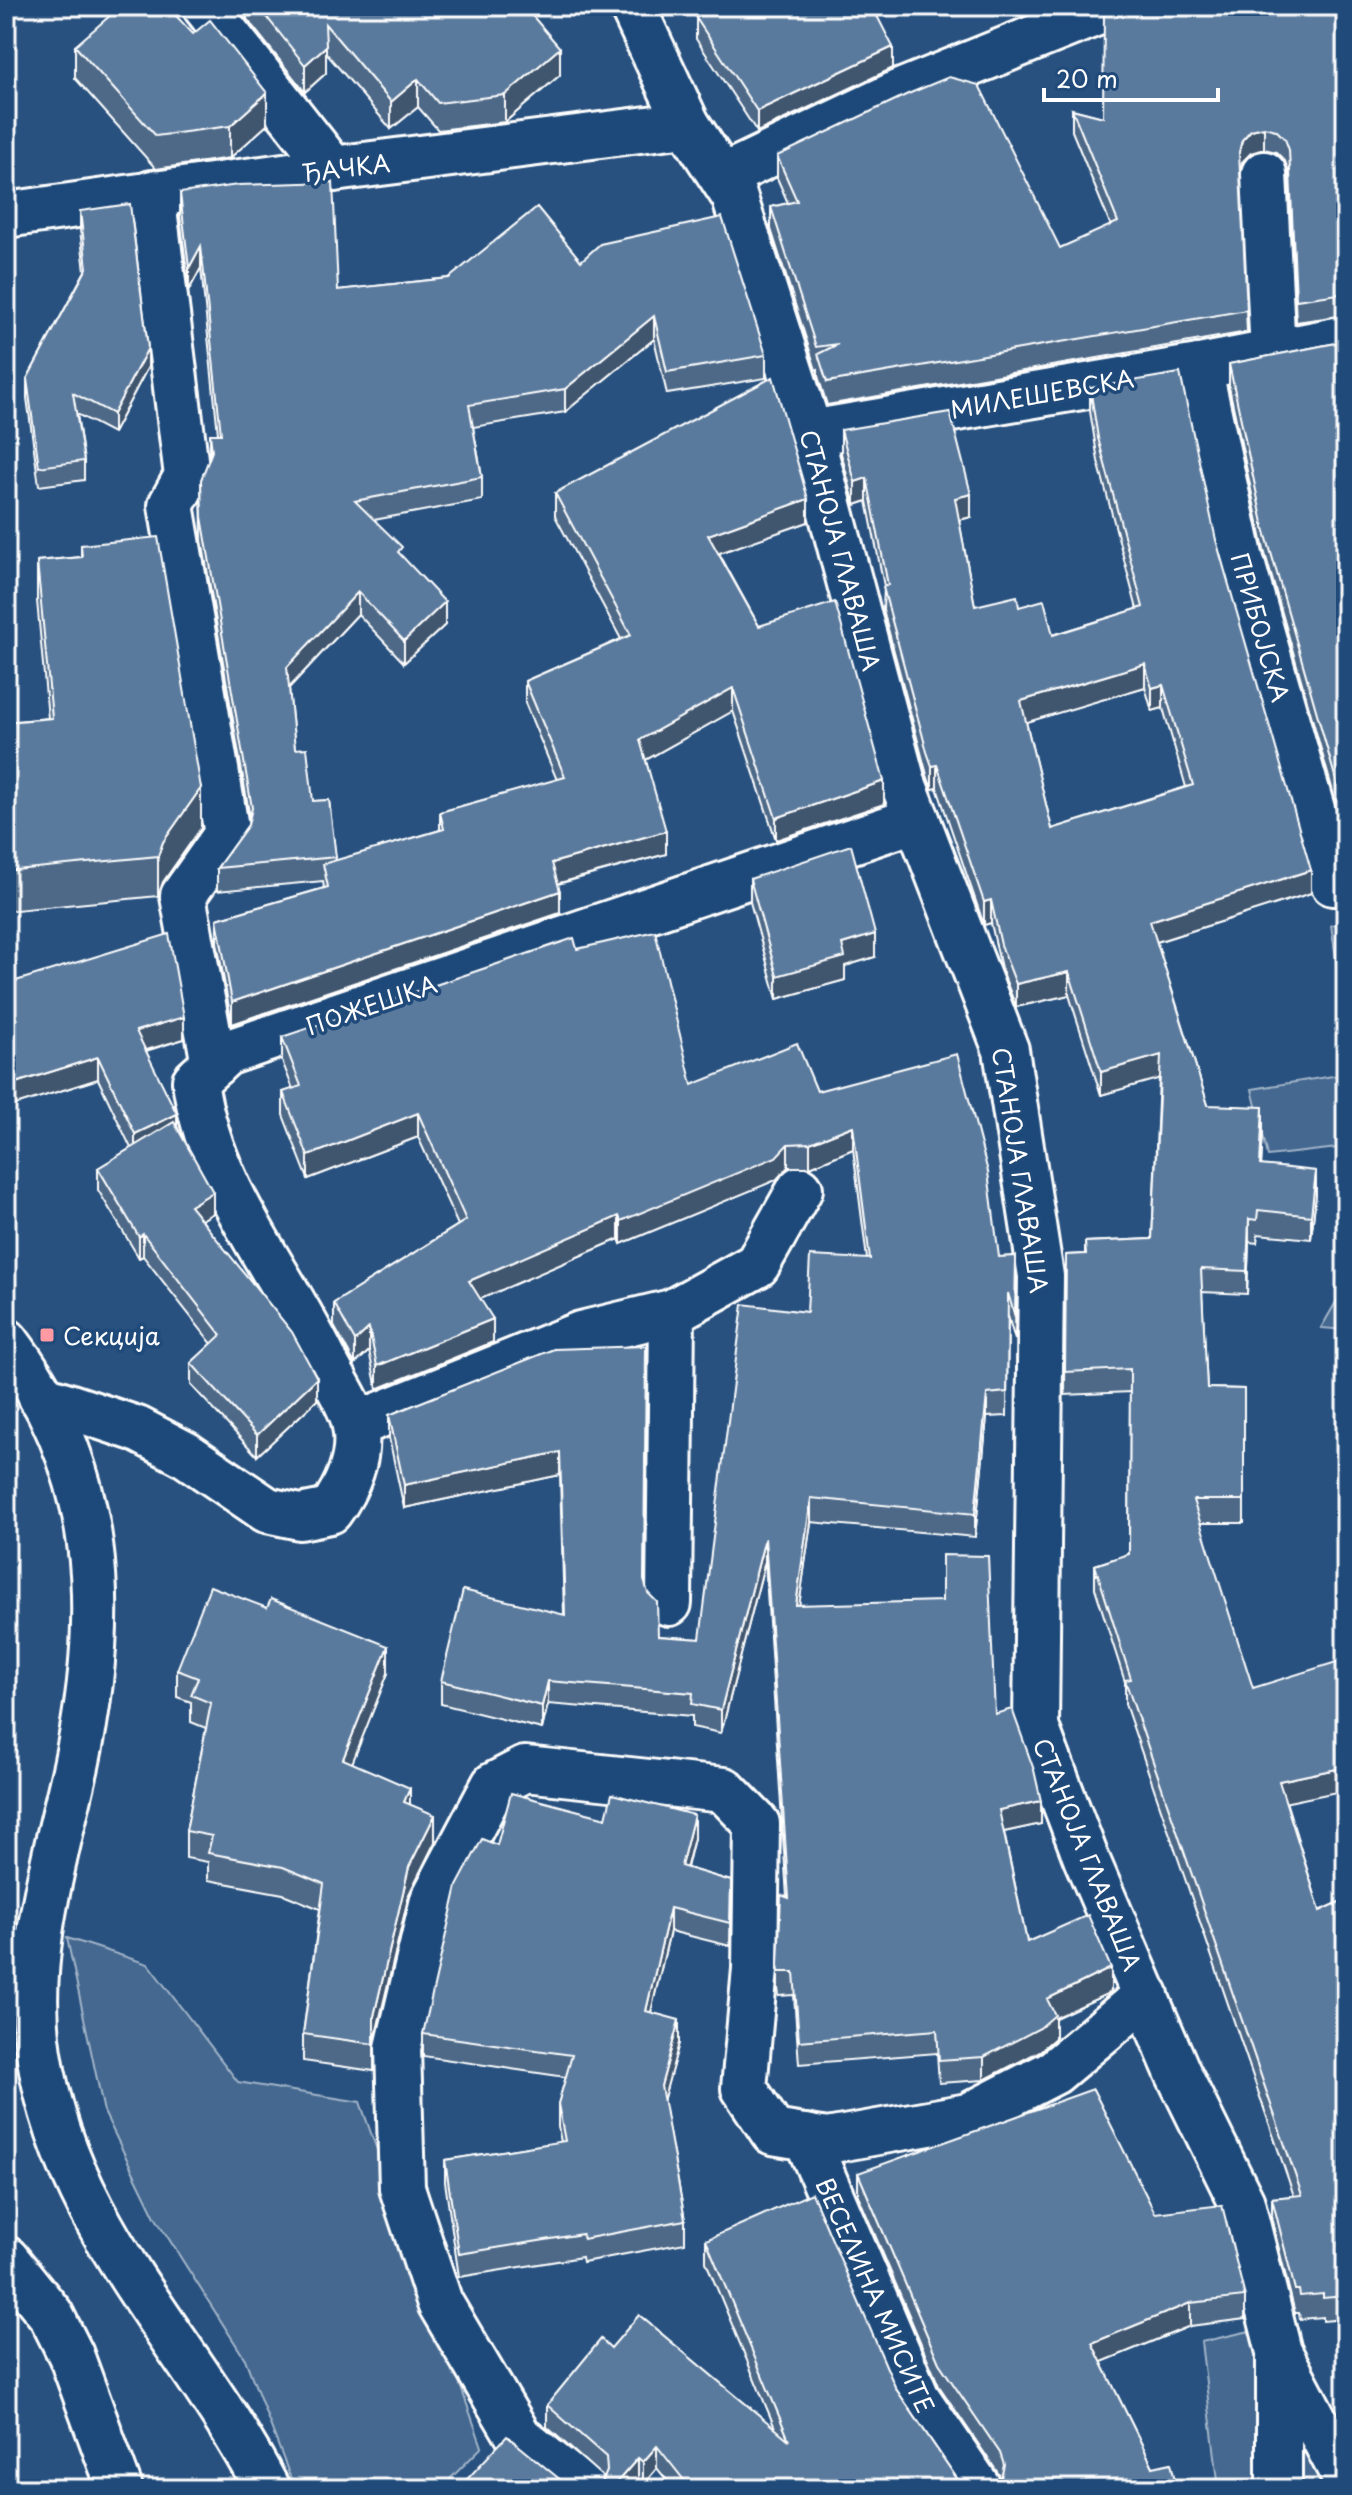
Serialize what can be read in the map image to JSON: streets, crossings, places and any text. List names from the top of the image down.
{
  "streets": {
    "street": [
      "ЂАЧКА",
      "МИЛЕШЕВСКА",
      "СТАНОЈА ГЛАВАША",
      "ПРИБОЈСКА",
      "ПОЖЕШКА",
      "ВЕСЕЛИНА МИСИТЕ"
    ]
  },
  "crossings": [
    ["ЂАЧКА", "СТАНОЈА ГЛАВАША"],
    ["МИЛЕШЕВСКА", "СТАНОЈА ГЛАВАША"],
    ["МИЛЕШЕВСКА", "ПРИБОЈСКА"],
    ["СТАНОЈА ГЛАВАША", "ПОЖЕШКА"]
  ],
  "places": {
    "transit": ["Секција"]
  },
  "scale_bar": "20 m"
}
